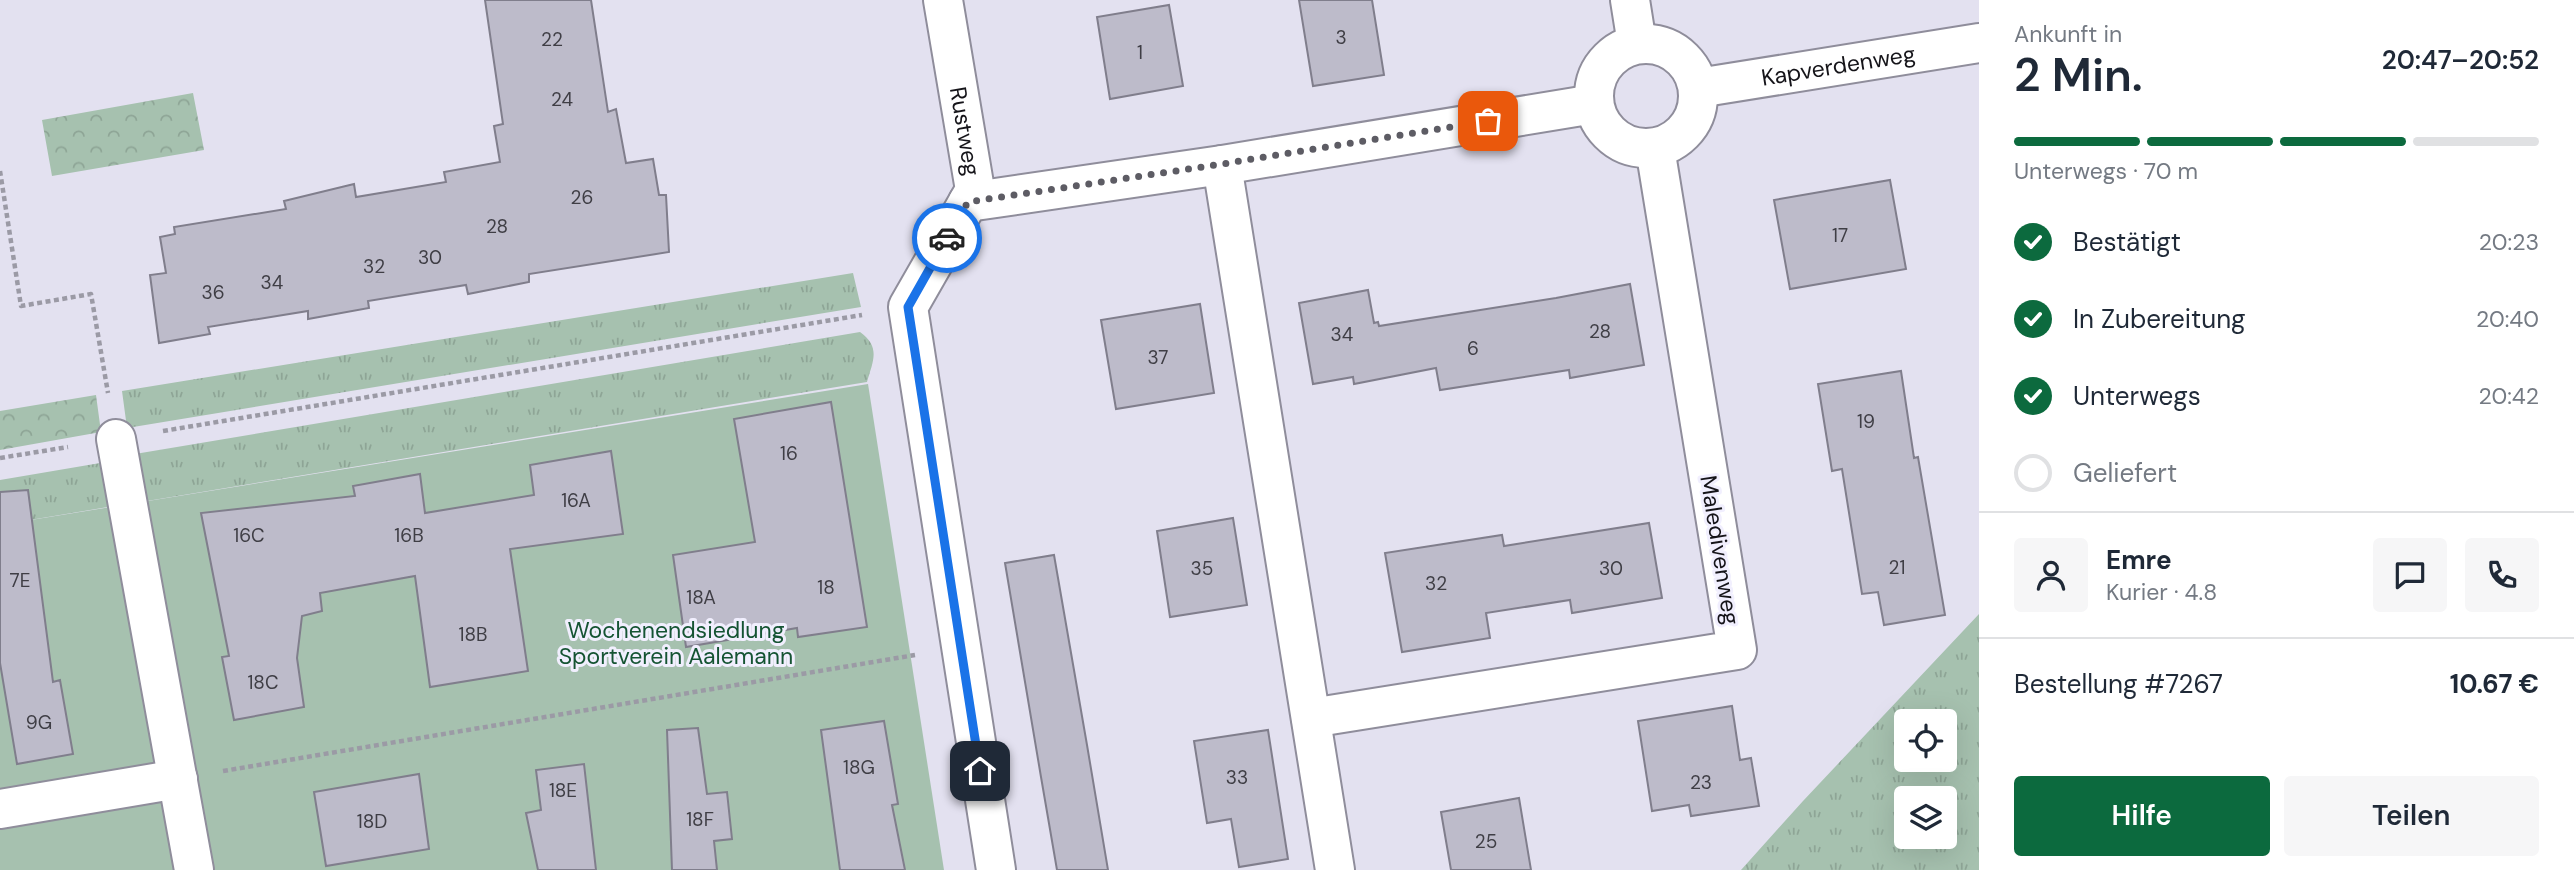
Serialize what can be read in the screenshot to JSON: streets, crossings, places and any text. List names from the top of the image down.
{
  "streets": {
    "street": ["Kapverdenweg", "Rustweg", "Maledivenweg"]
  },
  "crossings": [
    ["Kapverdenweg", "Maledivenweg"]
  ],
  "parks": ["Wochenendsiedlung Sportverein Aalemann"],
  "house_numbers": [
    "3",
    "22",
    "1",
    "24",
    "26",
    "28",
    "17",
    "30",
    "32",
    "34",
    "36",
    "28",
    "34",
    "6",
    "37",
    "19",
    "16",
    "16A",
    "16C",
    "16B",
    "21",
    "35",
    "30",
    "7E",
    "32",
    "18",
    "18A",
    "18B",
    "18C",
    "9G",
    "18G",
    "33",
    "23",
    "18E",
    "18F",
    "18D",
    "25"
  ],
  "page": {
    "heading": ["2 Min.", "Ankunft in", "20:47–20:52"],
    "panel": [
      "Emre",
      "Kurier · 4.8",
      "Bestellung #7267",
      "10.67 €"
    ],
    "bar": "Unterwegs · 70 m",
    "list": [
      ["Bestätigt", "20:23"],
      ["In Zubereitung", "20:40"],
      ["Unterwegs", "20:42"],
      "Geliefert"
    ],
    "buttons": ["Hilfe", "Teilen"]
  }
}
